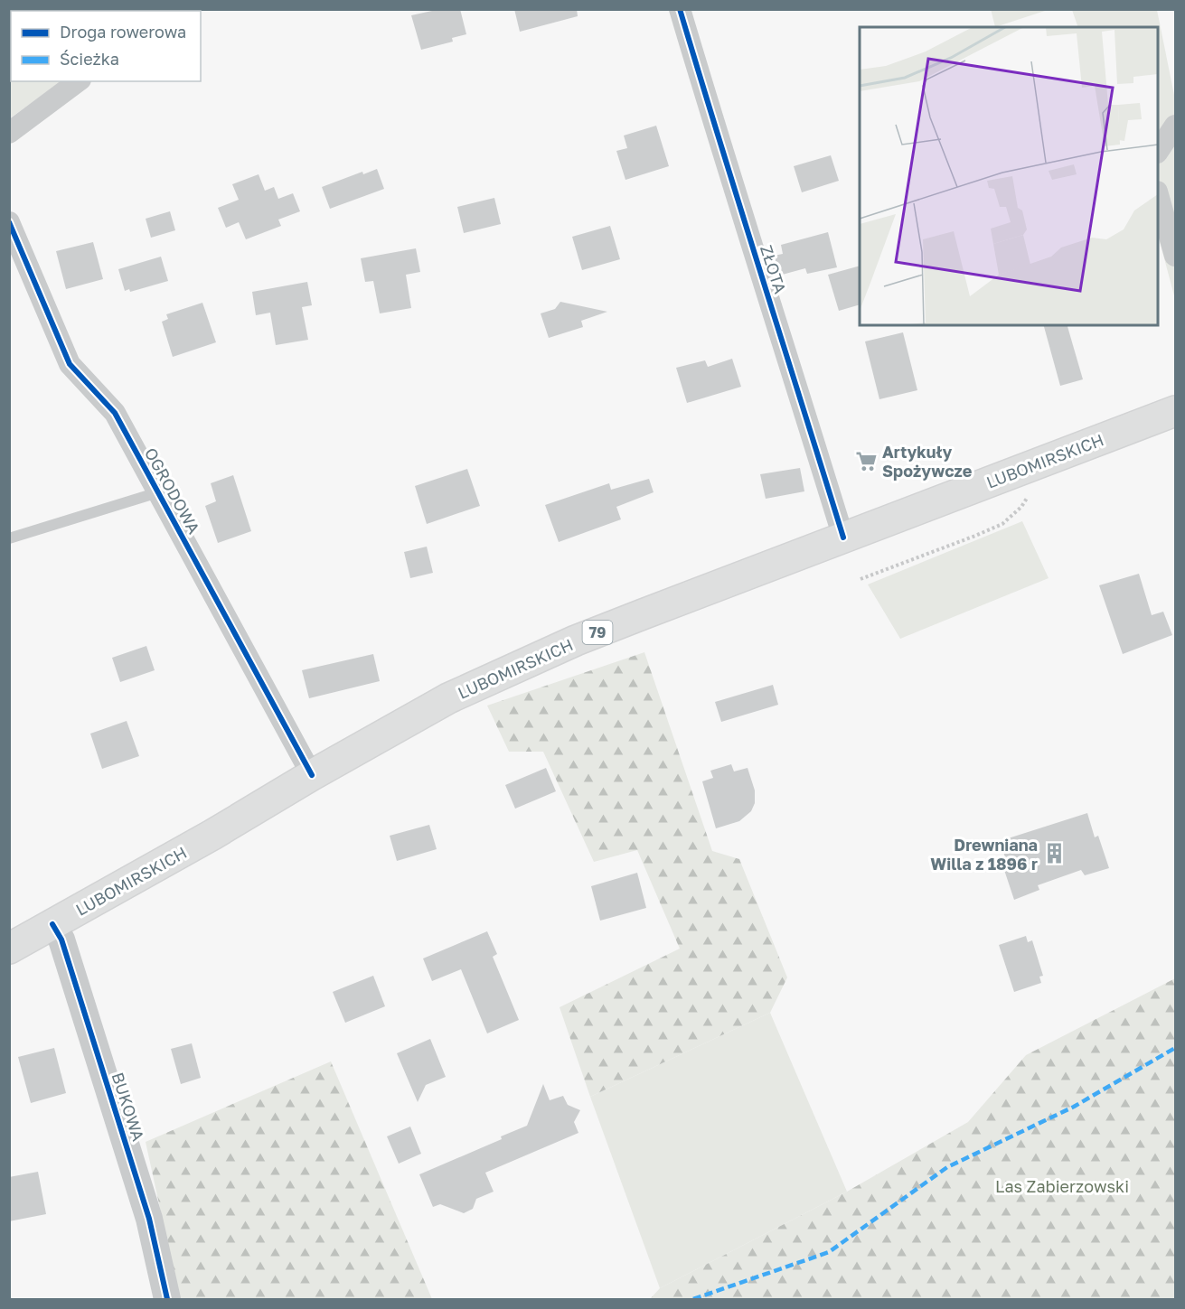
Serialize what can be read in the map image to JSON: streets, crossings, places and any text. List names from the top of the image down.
{
  "streets": {
    "main road": ["LUBOMIRSKICH", "79"],
    "street": ["ZŁOTA", "OGRODOWA", "BUKOWA"]
  },
  "crossings": [
    ["ZŁOTA", "LUBOMIRSKICH"],
    ["LUBOMIRSKICH", "OGRODOWA"],
    ["LUBOMIRSKICH", "BUKOWA"]
  ],
  "parks": ["Las Zabierzowski"],
  "places": {
    "supermarket": ["Artykuły Spożywcze"],
    "building": ["Drewniana Willa z 1896 r"]
  },
  "legend": ["Droga rowerowa", "Ścieżka"]
}
